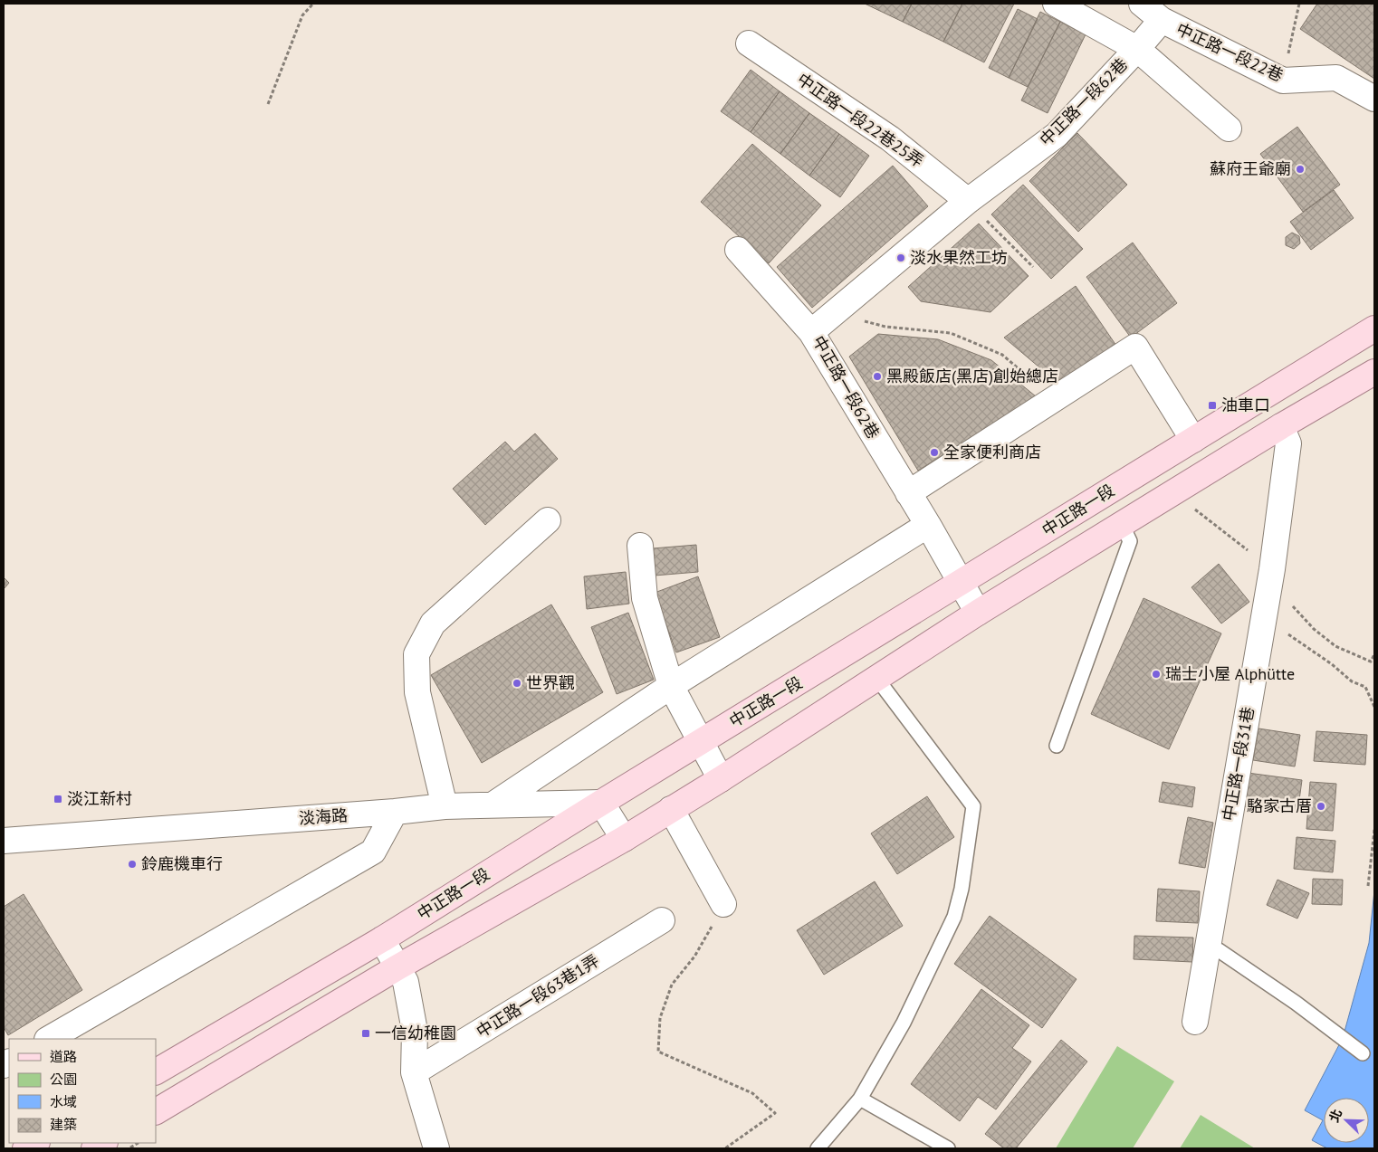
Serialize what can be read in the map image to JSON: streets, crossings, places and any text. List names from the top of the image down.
{
  "streets": {
    "main road": ["中正路一段"],
    "street": [
      "中正路一段22巷",
      "中正路一段62巷",
      "中正路一段22巷25弄",
      "中正路一段31巷",
      "淡海路",
      "中正路一段63巷1弄"
    ]
  },
  "crossings": [
    ["中正路一段22巷", "中正路一段62巷"],
    ["中正路一段62巷", "中正路一段22巷25弄"],
    ["中正路一段62巷", "中正路一段"],
    ["中正路一段", "淡海路"]
  ],
  "places": {
    "other": [
      "蘇府王爺廟",
      "淡水果然工坊",
      "黑殿飯店(黑店)創始總店",
      "全家便利商店",
      "瑞士小屋 Alphütte",
      "世界觀",
      "駱家古厝",
      "鈴鹿機車行"
    ],
    "transit": ["油車口", "淡江新村", "一信幼稚園"]
  },
  "legend": [
    "道路",
    "公園",
    "水域",
    "建築"
  ],
  "north": "top left"
}
